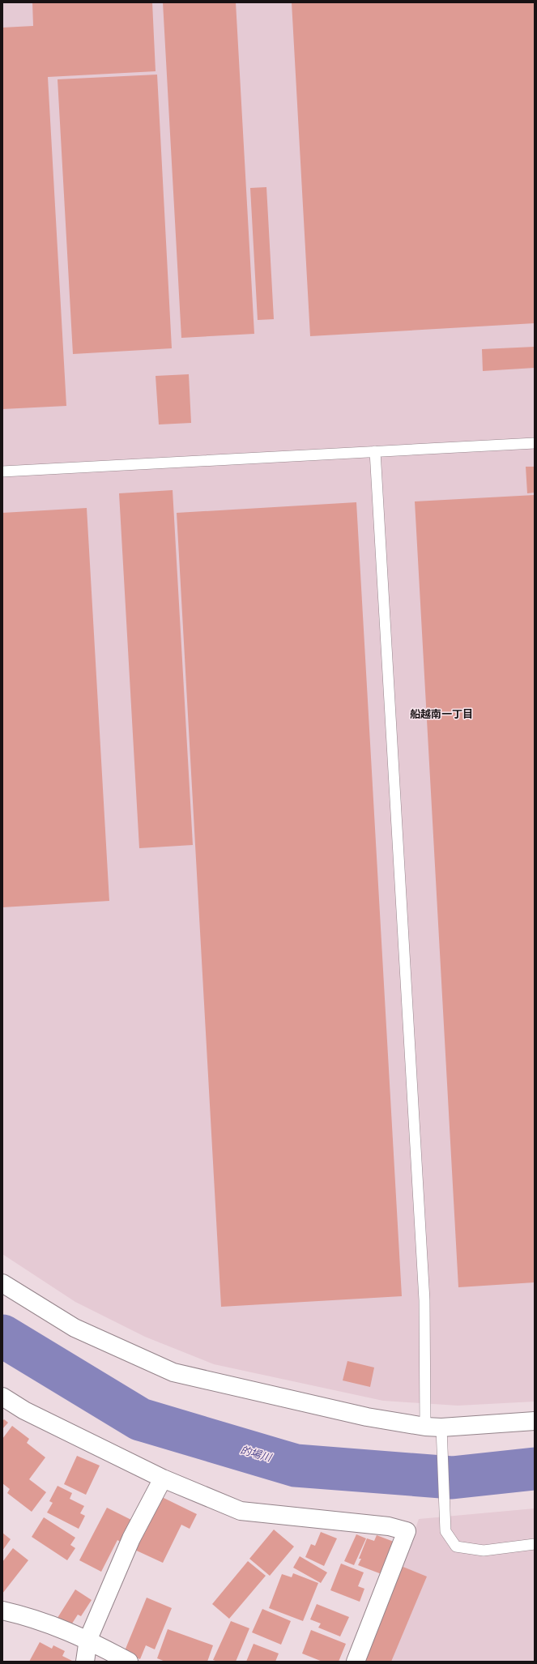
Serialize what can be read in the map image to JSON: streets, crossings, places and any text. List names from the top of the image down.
{
  "districts": ["船越南一丁目"],
  "water": ["的場川"]
}
